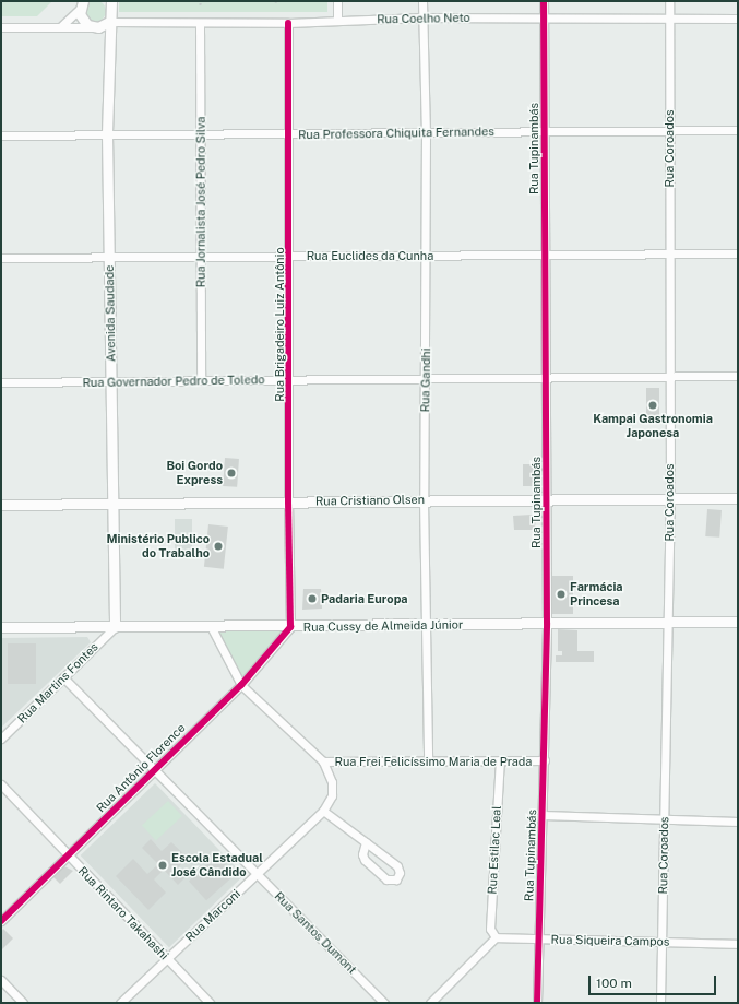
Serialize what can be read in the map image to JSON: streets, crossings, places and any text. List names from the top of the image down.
{
  "streets": {
    "street": [
      "Rua Coelho Neto",
      "Rua Professora Chiquita Fernandes",
      "Rua Tupinambás",
      "Rua Coroados",
      "Rua Jornalista José Pedro Silva",
      "Rua Euclides da Cunha",
      "Avenida Saudade",
      "Rua Brigadeiro Luiz Antônio",
      "Rua Gandhi",
      "Rua Governador Pedro de Toledo",
      "Rua Cristiano Olsen",
      "Rua Cussy de Almeida Júnior",
      "Rua Martins Fontes",
      "Rua Frei Felicíssimo Maria de Prada",
      "Rua Antônio Florence",
      "Rua Estilac Leal",
      "Rua Rintaro Takahashi",
      "Rua Marconi",
      "Rua Santos Dumont",
      "Rua Siqueira Campos"
    ]
  },
  "crossings": [
    ["Rua Coelho Neto", "Rua Tupinambás"],
    ["Rua Coelho Neto", "Rua Coroados"],
    ["Rua Coelho Neto", "Rua Jornalista José Pedro Silva"],
    ["Rua Coelho Neto", "Avenida Saudade"],
    ["Rua Coelho Neto", "Rua Brigadeiro Luiz Antônio"],
    ["Rua Coelho Neto", "Rua Gandhi"],
    ["Rua Professora Chiquita Fernandes", "Rua Tupinambás"],
    ["Rua Professora Chiquita Fernandes", "Rua Coroados"],
    ["Rua Professora Chiquita Fernandes", "Rua Jornalista José Pedro Silva"],
    ["Rua Professora Chiquita Fernandes", "Avenida Saudade"],
    ["Rua Professora Chiquita Fernandes", "Rua Brigadeiro Luiz Antônio"],
    ["Rua Professora Chiquita Fernandes", "Rua Gandhi"],
    ["Rua Tupinambás", "Rua Euclides da Cunha"],
    ["Rua Tupinambás", "Rua Governador Pedro de Toledo"],
    ["Rua Tupinambás", "Rua Cristiano Olsen"],
    ["Rua Tupinambás", "Rua Cussy de Almeida Júnior"],
    ["Rua Tupinambás", "Rua Frei Felicíssimo Maria de Prada"],
    ["Rua Tupinambás", "Rua Siqueira Campos"],
    ["Rua Coroados", "Rua Euclides da Cunha"],
    ["Rua Coroados", "Rua Governador Pedro de Toledo"],
    ["Rua Coroados", "Rua Cristiano Olsen"],
    ["Rua Coroados", "Rua Cussy de Almeida Júnior"],
    ["Rua Coroados", "Rua Siqueira Campos"],
    ["Rua Jornalista José Pedro Silva", "Rua Euclides da Cunha"],
    ["Rua Jornalista José Pedro Silva", "Rua Governador Pedro de Toledo"],
    ["Rua Euclides da Cunha", "Avenida Saudade"],
    ["Rua Euclides da Cunha", "Rua Brigadeiro Luiz Antônio"],
    ["Rua Euclides da Cunha", "Rua Gandhi"],
    ["Avenida Saudade", "Rua Governador Pedro de Toledo"],
    ["Avenida Saudade", "Rua Cristiano Olsen"],
    ["Avenida Saudade", "Rua Cussy de Almeida Júnior"],
    ["Avenida Saudade", "Rua Martins Fontes"],
    ["Rua Brigadeiro Luiz Antônio", "Rua Governador Pedro de Toledo"],
    ["Rua Brigadeiro Luiz Antônio", "Rua Cristiano Olsen"],
    ["Rua Brigadeiro Luiz Antônio", "Rua Cussy de Almeida Júnior"],
    ["Rua Brigadeiro Luiz Antônio", "Rua Antônio Florence"],
    ["Rua Gandhi", "Rua Governador Pedro de Toledo"],
    ["Rua Gandhi", "Rua Cristiano Olsen"],
    ["Rua Gandhi", "Rua Cussy de Almeida Júnior"],
    ["Rua Gandhi", "Rua Frei Felicíssimo Maria de Prada"],
    ["Rua Cussy de Almeida Júnior", "Rua Martins Fontes"],
    ["Rua Cussy de Almeida Júnior", "Rua Antônio Florence"],
    ["Rua Martins Fontes", "Rua Santos Dumont"],
    ["Rua Frei Felicíssimo Maria de Prada", "Rua Estilac Leal"],
    ["Rua Frei Felicíssimo Maria de Prada", "Rua Marconi"],
    ["Rua Antônio Florence", "Rua Rintaro Takahashi"],
    ["Rua Antônio Florence", "Rua Santos Dumont"],
    ["Rua Estilac Leal", "Rua Siqueira Campos"],
    ["Rua Rintaro Takahashi", "Rua Marconi"],
    ["Rua Marconi", "Rua Santos Dumont"]
  ],
  "places": [
    "Kampai Gastronomia Japonesa",
    "Boi Gordo Express",
    "Ministério Publico do Trabalho",
    "Farmácia Princesa",
    "Padaria Europa",
    "Escola Estadual José Cândido"
  ],
  "scale_bar": "100 m"
}
